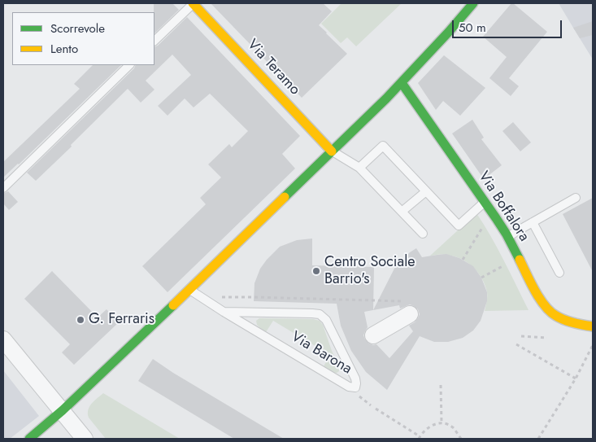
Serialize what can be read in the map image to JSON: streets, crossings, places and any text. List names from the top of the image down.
{
  "streets": {
    "street": ["Via Teramo", "Via Boffalora"],
    "lane": ["Via Barona"]
  },
  "places": ["Centro Sociale Barrio's", "G. Ferraris"],
  "legend": ["Scorrevole", "Lento"],
  "scale_bar": "50 m"
}
